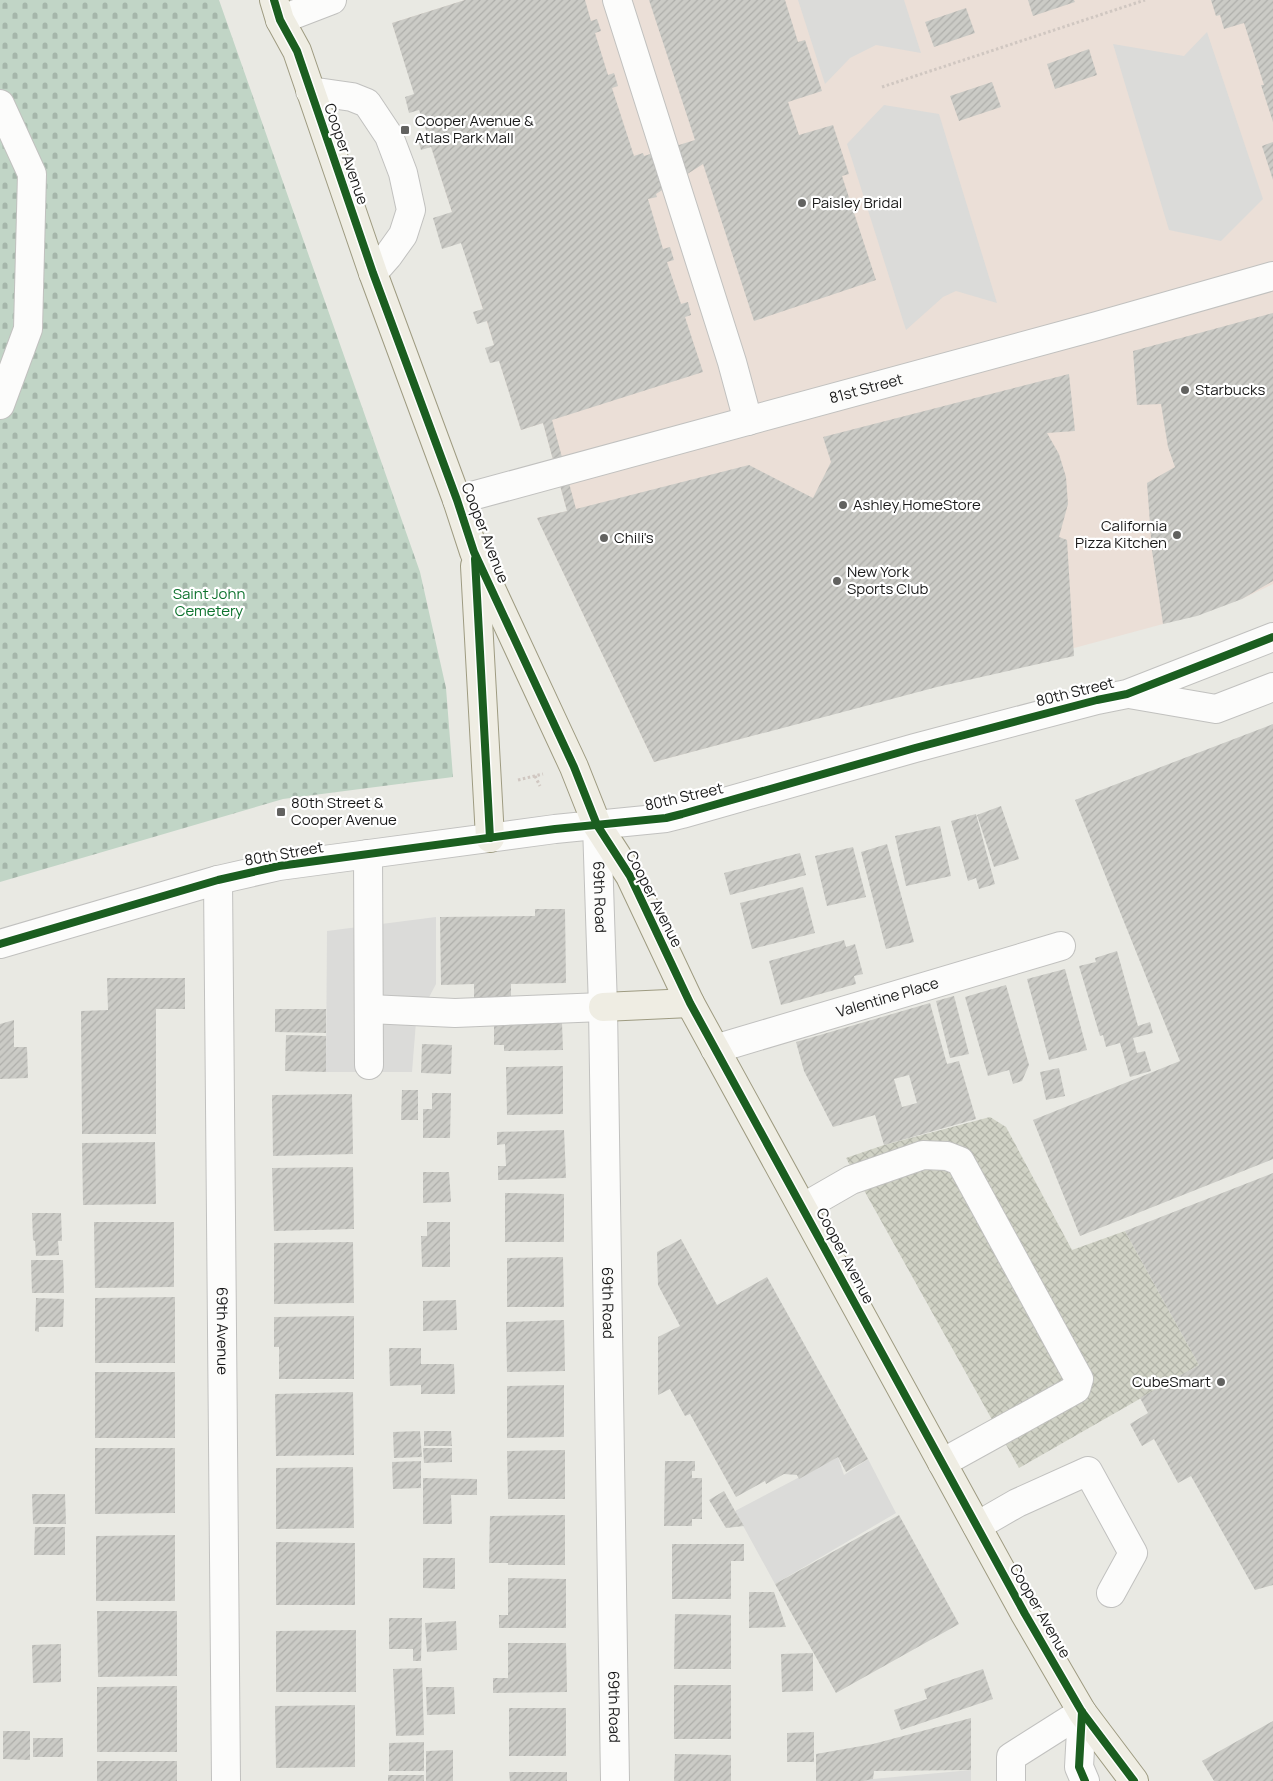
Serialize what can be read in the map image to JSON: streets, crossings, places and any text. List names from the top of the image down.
{
  "streets": {
    "main road": ["Cooper Avenue"],
    "street": [
      "81st Street",
      "80th Street",
      "69th Road",
      "Valentine Place",
      "69th Avenue"
    ]
  },
  "crossings": [
    ["Cooper Avenue", "81st Street"],
    ["Cooper Avenue", "80th Street"],
    ["Cooper Avenue", "69th Road"],
    ["Cooper Avenue", "Valentine Place"],
    ["80th Street", "69th Road"],
    ["80th Street", "69th Avenue"]
  ],
  "parks": ["Saint John Cemetery"],
  "places": {
    "transit": ["Cooper Avenue & Atlas Park Mall", "80th Street & Cooper Avenue"],
    "other": [
      "Paisley Bridal",
      "Starbucks",
      "Ashley HomeStore",
      "California Pizza Kitchen",
      "Chili's",
      "New York Sports Club",
      "CubeSmart"
    ]
  }
}
